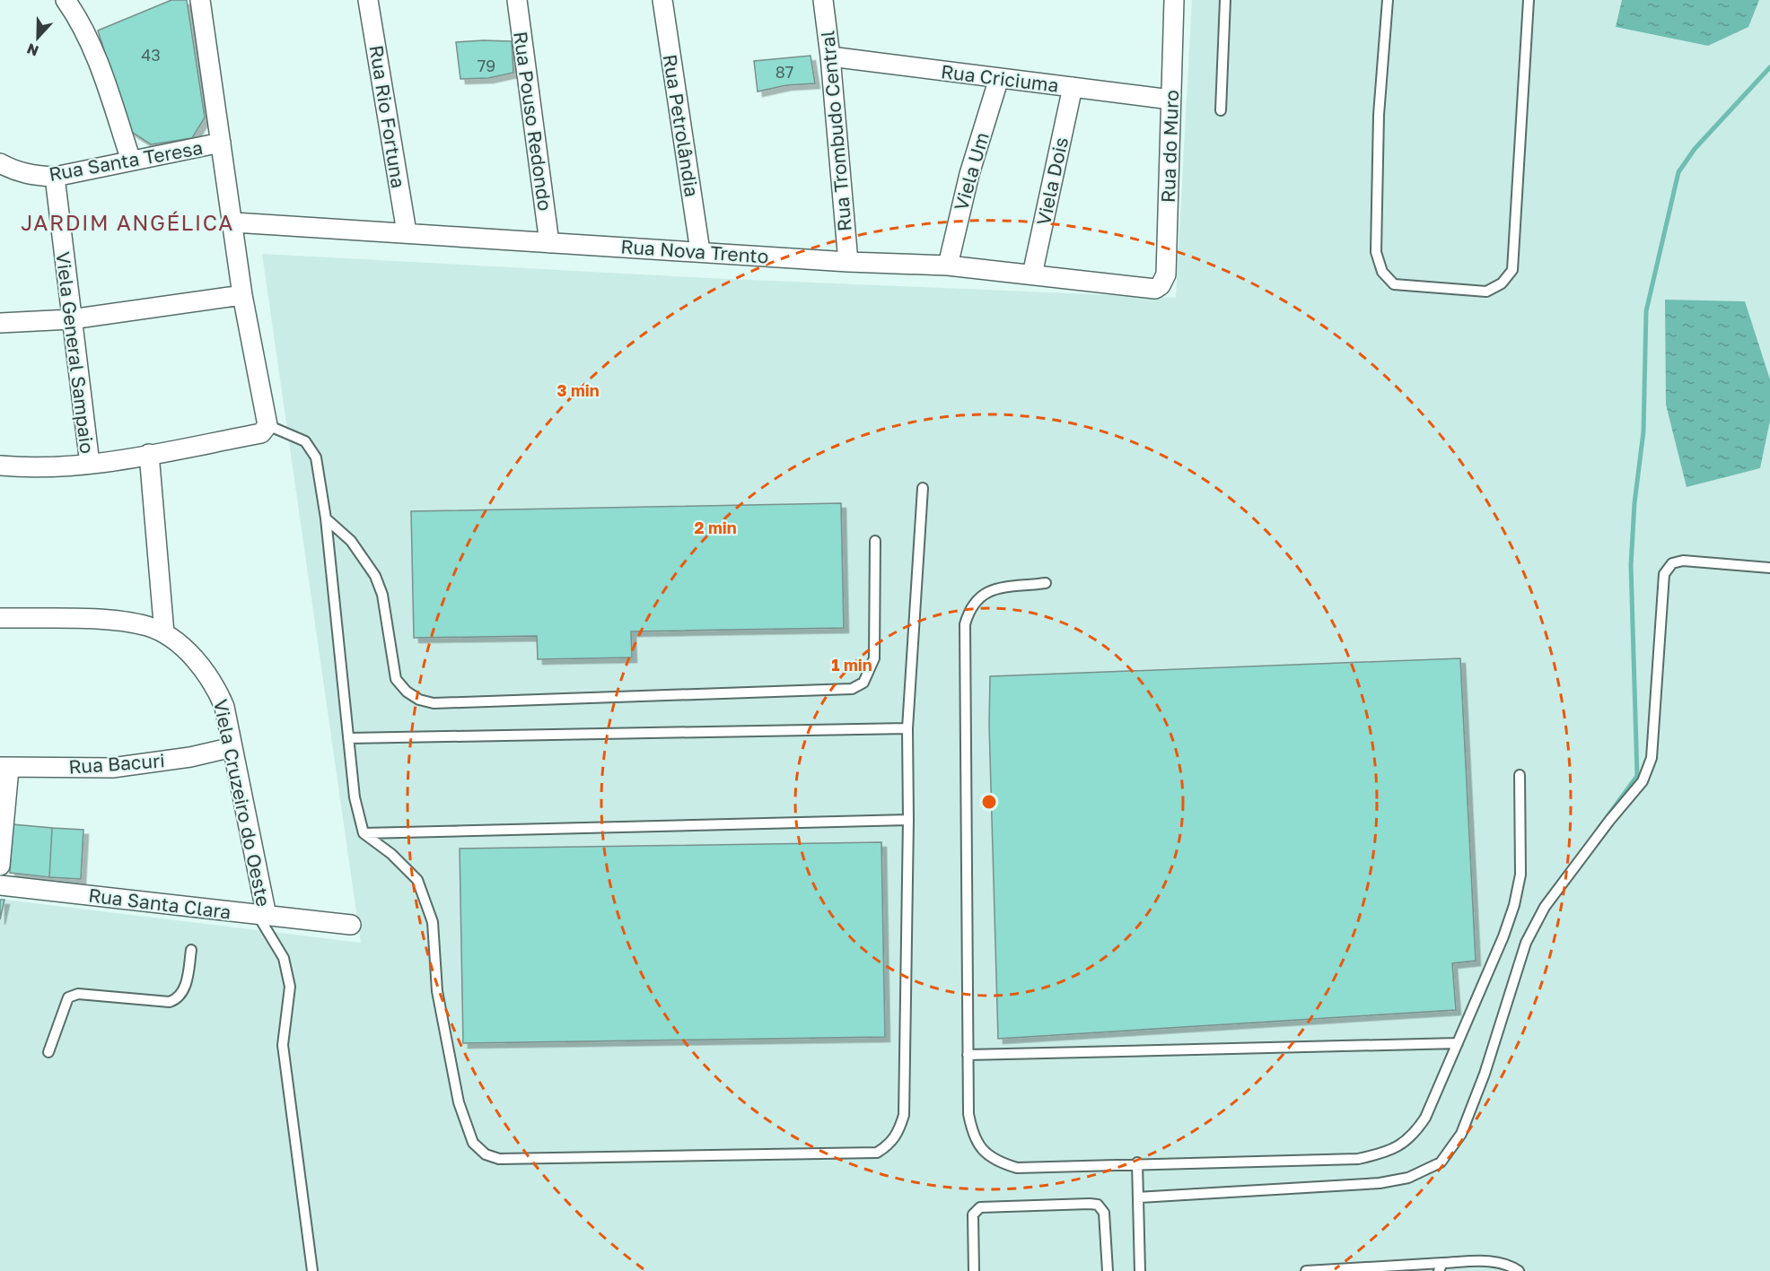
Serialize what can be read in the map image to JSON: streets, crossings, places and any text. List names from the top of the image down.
{
  "streets": {
    "street": [
      "Rua Criciuma",
      "Rua Rio Fortuna",
      "Rua Pouso Redondo",
      "Rua Petrolândia",
      "Rua Trombudo Central",
      "Rua do Muro",
      "Rua Santa Teresa",
      "Viela Um",
      "Viela Dois",
      "Rua Nova Trento",
      "Viela General Sampaio",
      "Rua Bacuri",
      "Viela Cruzeiro do Oeste",
      "Rua Santa Clara"
    ]
  },
  "crossings": [
    ["Rua Criciuma", "Rua Trombudo Central"],
    ["Rua Criciuma", "Rua do Muro"],
    ["Rua Criciuma", "Viela Um"],
    ["Rua Criciuma", "Viela Dois"],
    ["Rua Rio Fortuna", "Rua Nova Trento"],
    ["Rua Pouso Redondo", "Rua Nova Trento"],
    ["Rua Petrolândia", "Rua Nova Trento"],
    ["Rua Trombudo Central", "Rua Nova Trento"],
    ["Rua do Muro", "Rua Nova Trento"],
    ["Rua Santa Teresa", "Viela General Sampaio"],
    ["Viela Um", "Rua Nova Trento"],
    ["Viela Dois", "Rua Nova Trento"],
    ["Rua Bacuri", "Viela Cruzeiro do Oeste"],
    ["Viela Cruzeiro do Oeste", "Rua Santa Clara"]
  ],
  "districts": ["JARDIM ANGÉLICA"],
  "house_numbers": ["43", "79", "87"],
  "north": "bottom",
  "rings": ["3 min", "2 min", "1 min"]
}
